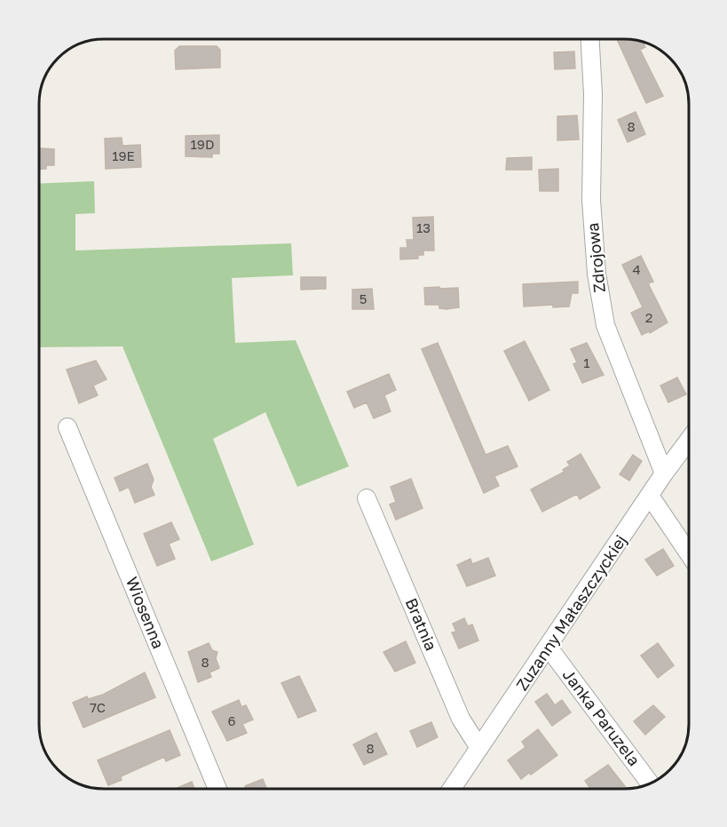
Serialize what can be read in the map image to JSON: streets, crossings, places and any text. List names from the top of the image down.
{
  "streets": {
    "street": [
      "Zdrojowa",
      "Wiosenna",
      "Zuzanny Małaszczyckiej",
      "Bratnia",
      "Janka Paruzela"
    ]
  },
  "crossings": [
    ["Zdrojowa", "Zuzanny Małaszczyckiej"],
    ["Zuzanny Małaszczyckiej", "Bratnia"],
    ["Zuzanny Małaszczyckiej", "Janka Paruzela"]
  ],
  "house_numbers": [
    "8",
    "19D",
    "19E",
    "13",
    "4",
    "5",
    "2",
    "1",
    "8",
    "7C",
    "6",
    "8"
  ]
}
